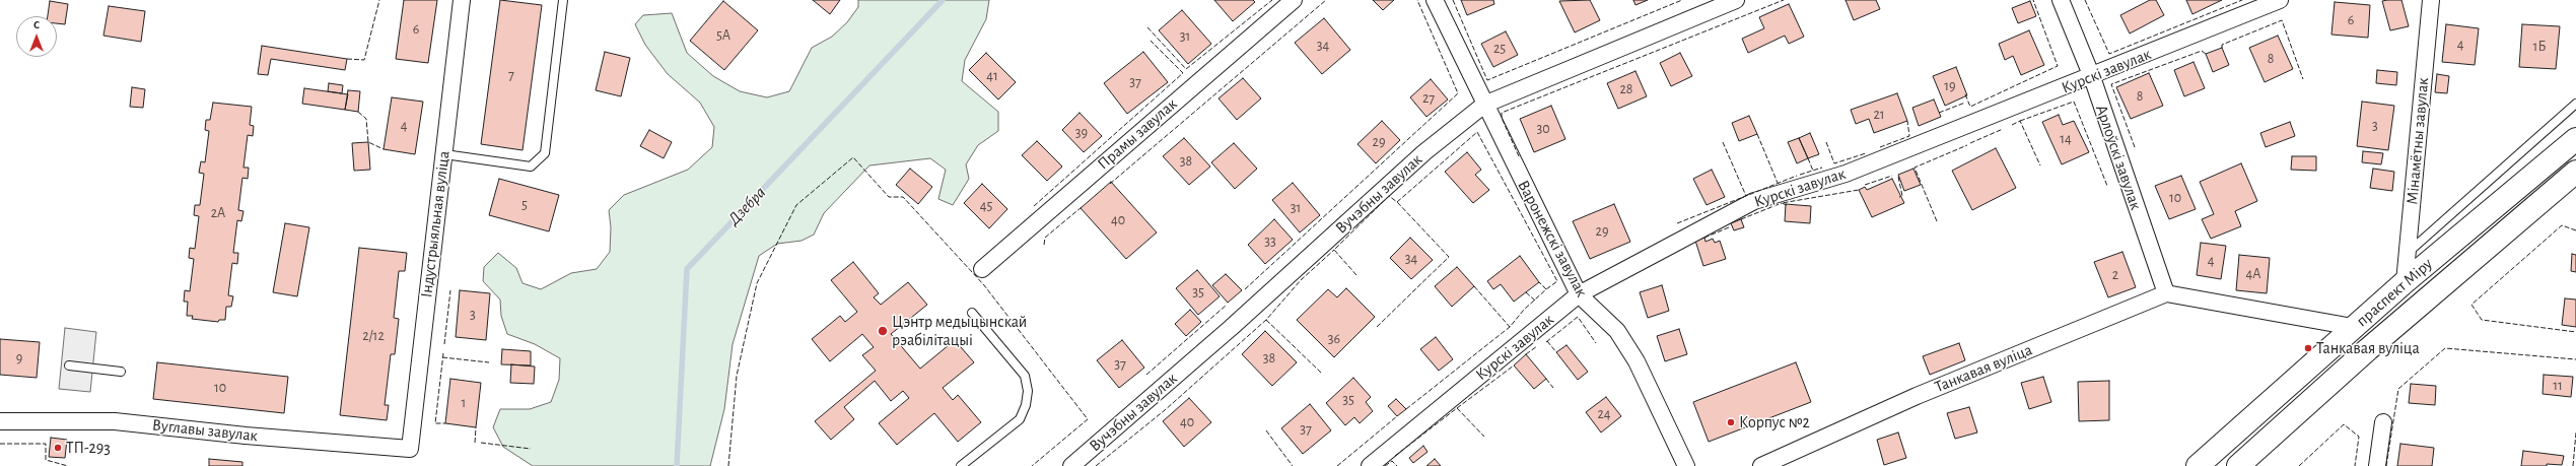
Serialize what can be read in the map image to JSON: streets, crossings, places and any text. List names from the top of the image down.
{
  "streets": {
    "main road": ["праспект Міру"],
    "street": [
      "Курскі завулак",
      "Прамы завулак",
      "Мінамётны завулак",
      "Арлоўскі завулак",
      "Вучэбны завулак",
      "Індустрыяльная вуліца",
      "Варонежскі завулак",
      "Танкавая вуліца",
      "Вуглавы завулак"
    ]
  },
  "crossings": [
    ["Курскі завулак", "Арлоўскі завулак"],
    ["Курскі завулак", "Варонежскі завулак"],
    ["Мінамётны завулак", "праспект Міру"],
    ["Арлоўскі завулак", "Танкавая вуліца"],
    ["Вучэбны завулак", "Варонежскі завулак"],
    ["Індустрыяльная вуліца", "Вуглавы завулак"]
  ],
  "water": ["Дзебра"],
  "places": [
    "Цэнтр медыцынскай рэабілітацыі",
    "Танкавая вуліца",
    "Корпус №2",
    "ТП-293"
  ],
  "house_numbers": [
    "6",
    "6",
    "5А",
    "31",
    "4",
    "34",
    "1Б",
    "25",
    "8",
    "7",
    "41",
    "37",
    "19",
    "28",
    "8",
    "27",
    "21",
    "4",
    "3",
    "30",
    "39",
    "14",
    "29",
    "38",
    "10",
    "5",
    "45",
    "31",
    "2А",
    "40",
    "29",
    "33",
    "34",
    "4",
    "4А",
    "2",
    "35",
    "3",
    "2/12",
    "36",
    "9",
    "38",
    "37",
    "11",
    "10",
    "35",
    "1",
    "24",
    "40",
    "37"
  ],
  "north": "top"
}
